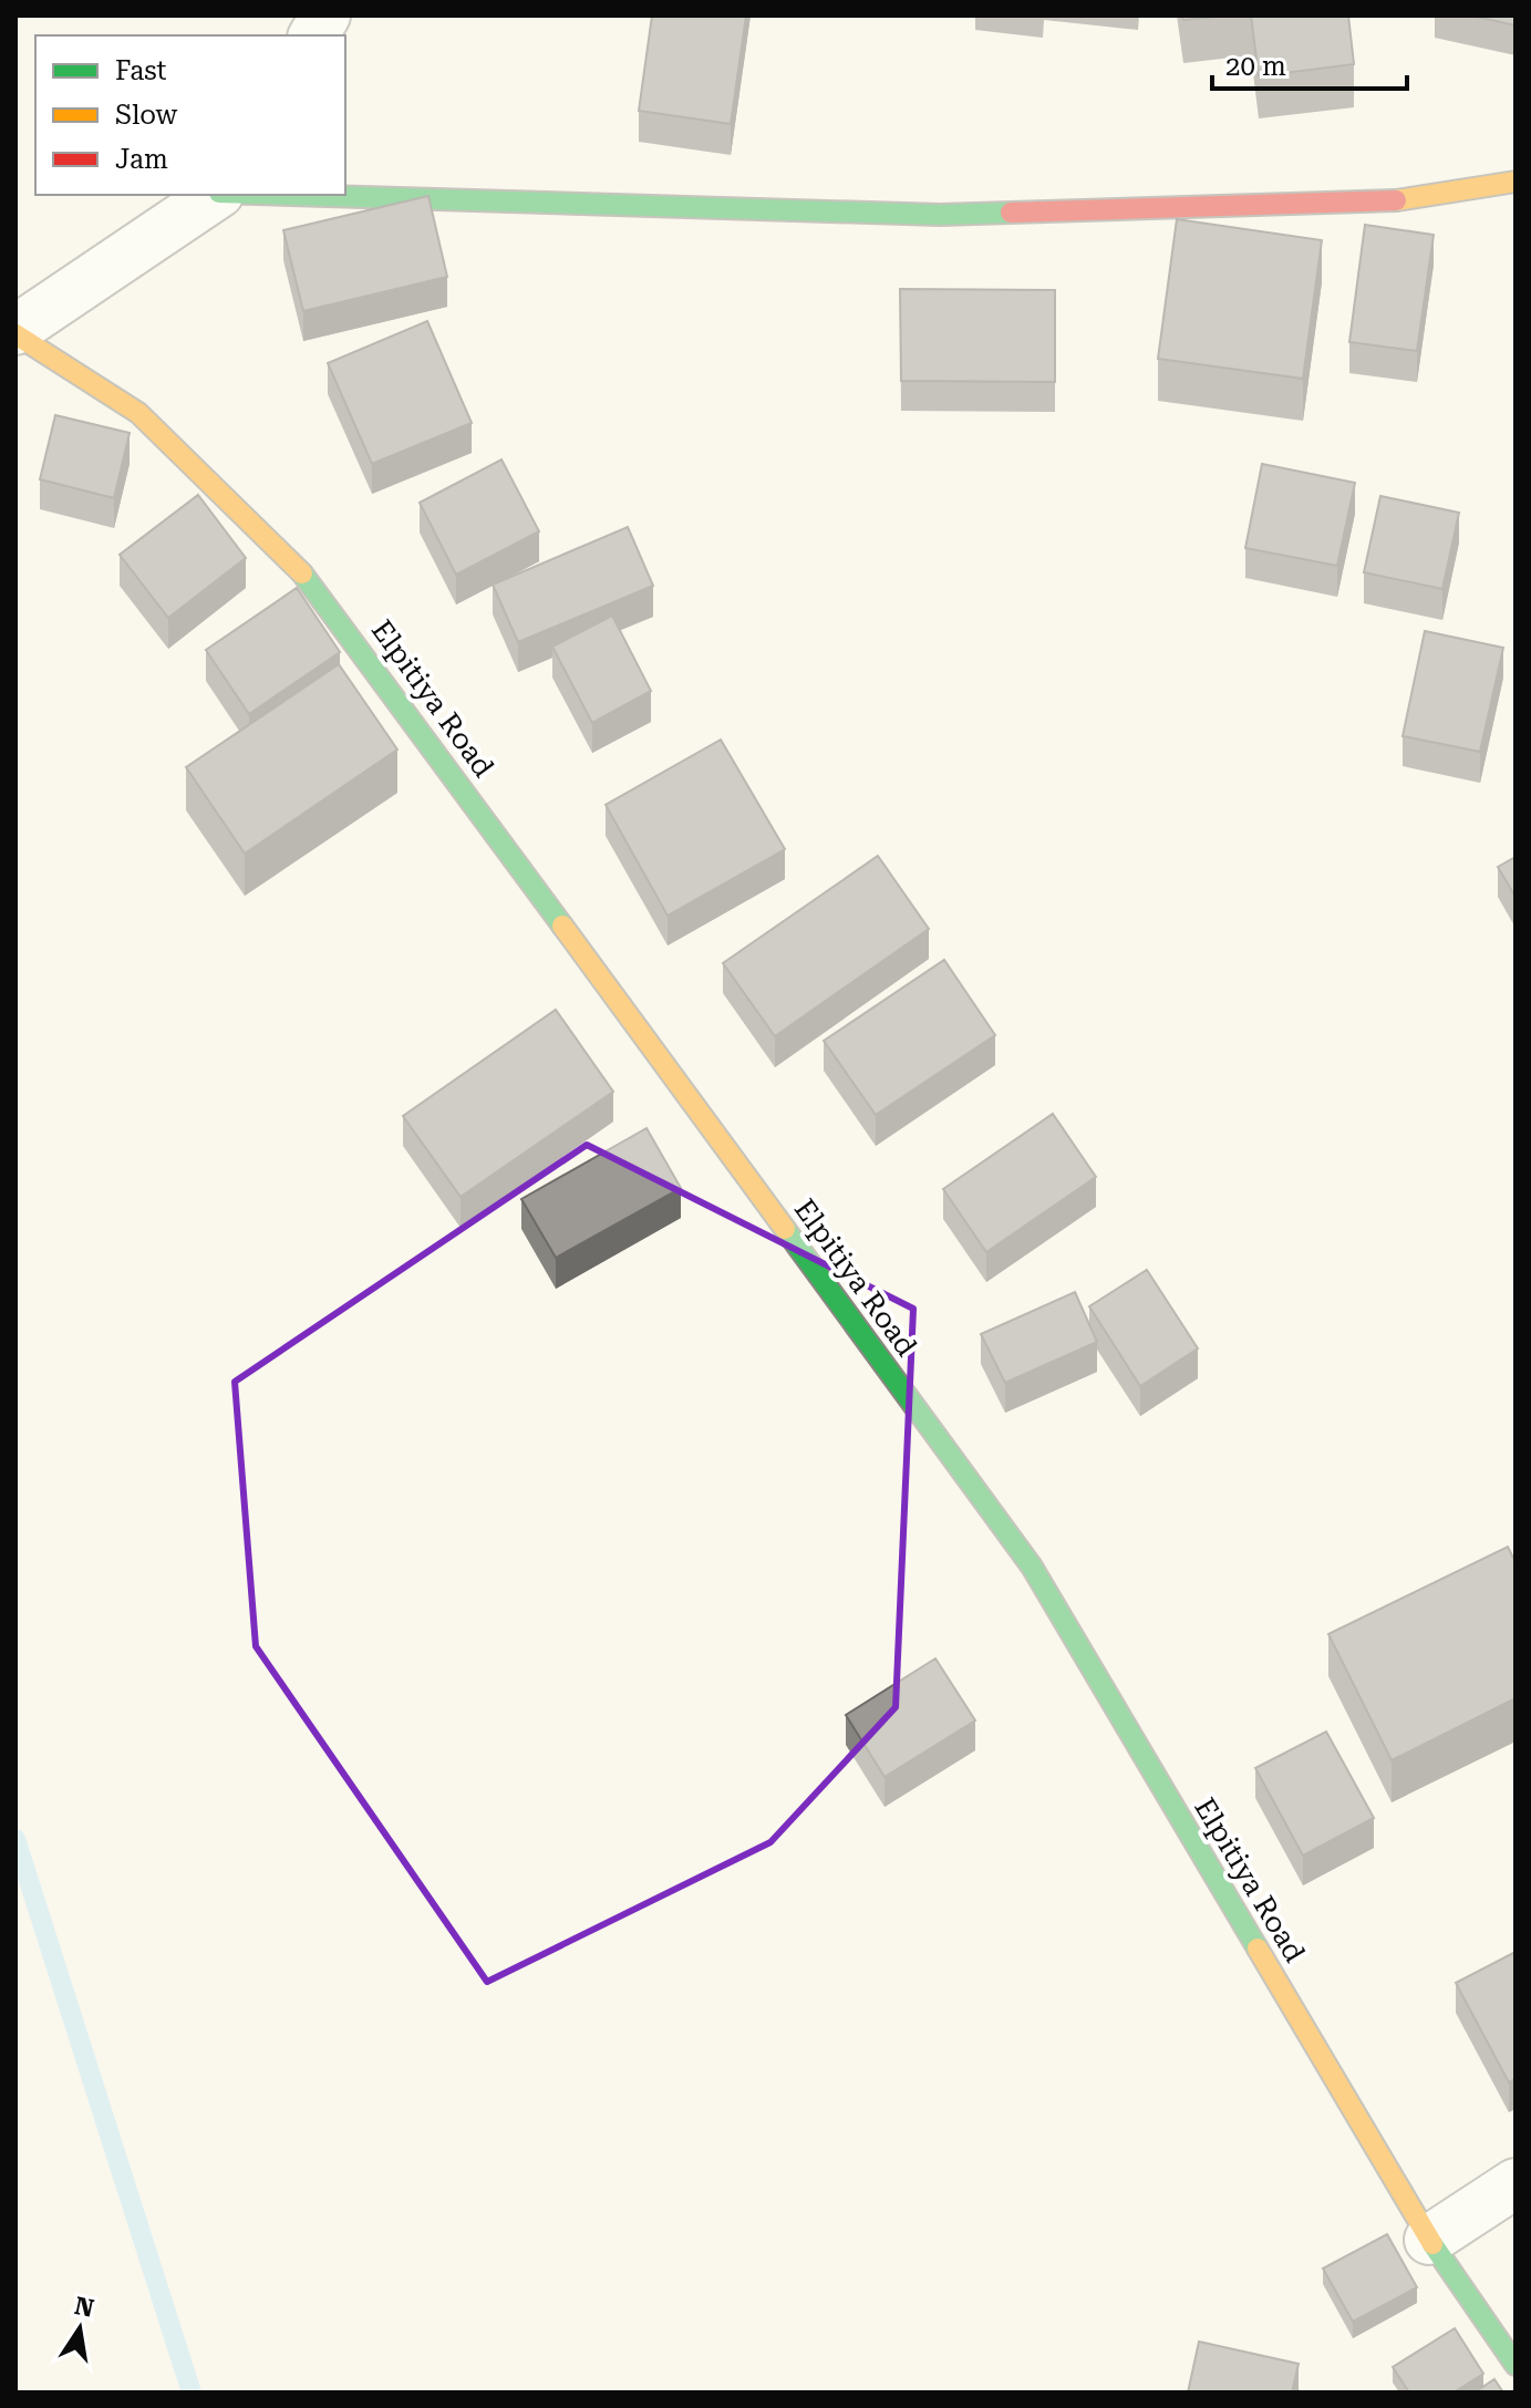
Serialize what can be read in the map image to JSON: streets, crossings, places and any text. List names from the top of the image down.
{
  "streets": {
    "main road": ["Elpitiya Road"]
  },
  "legend": ["Fast", "Slow", "Jam"],
  "scale_bar": "20 m",
  "north": "top"
}
